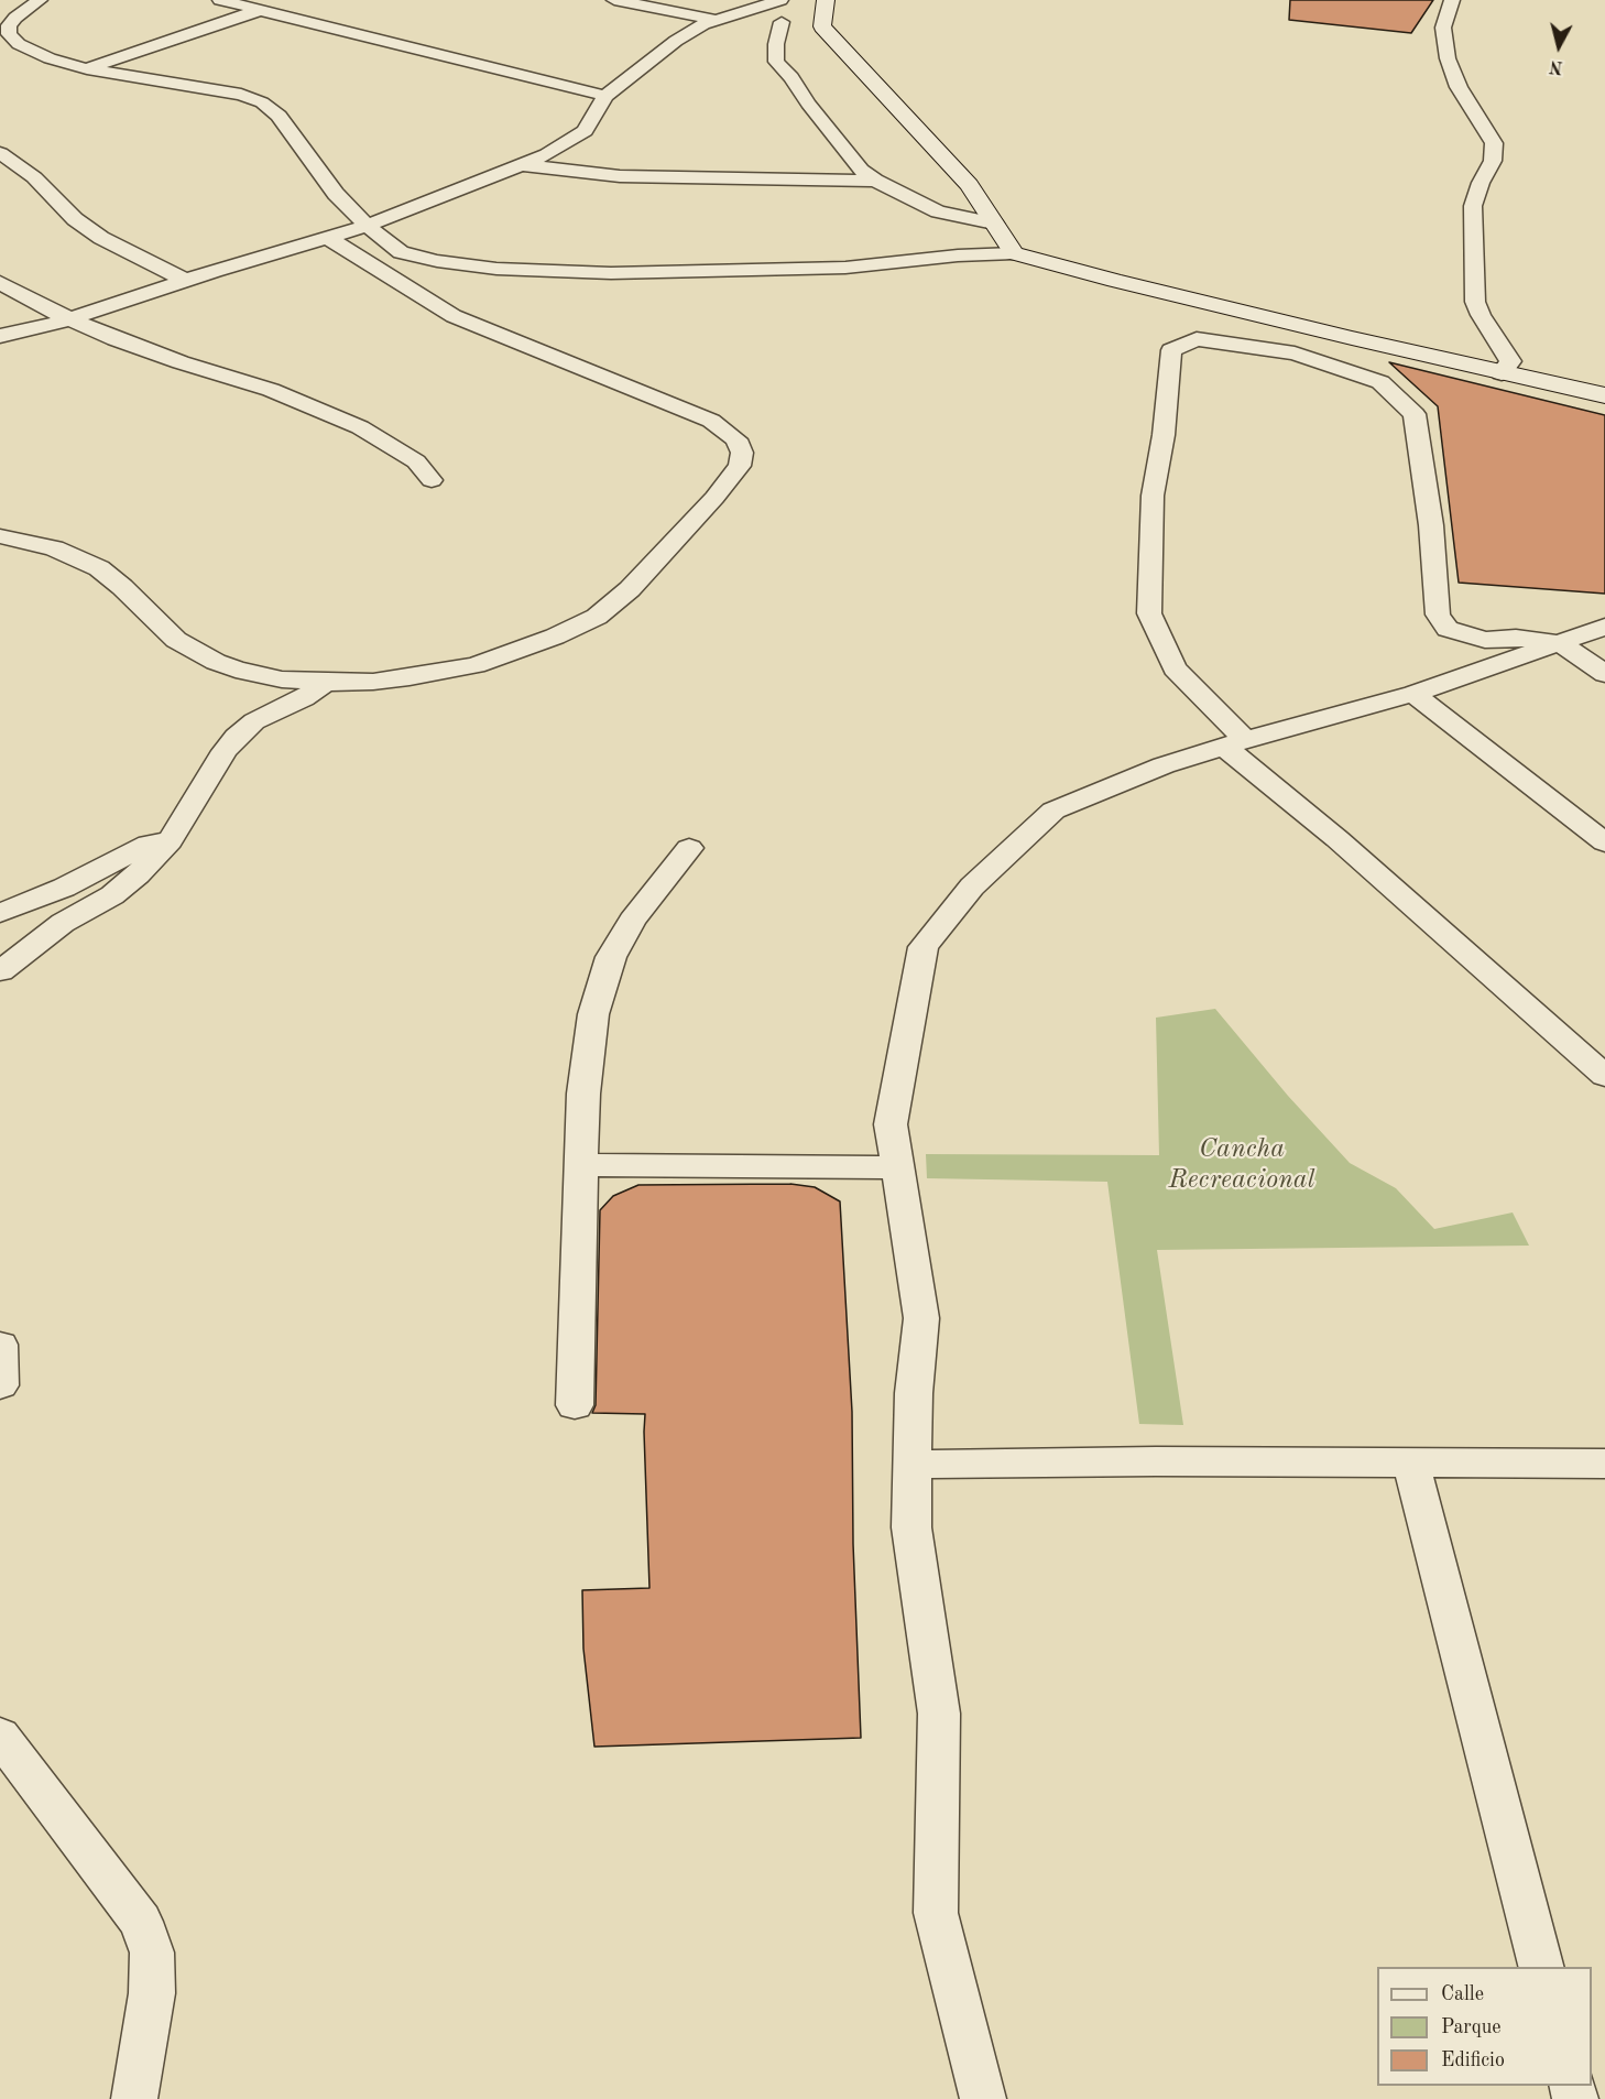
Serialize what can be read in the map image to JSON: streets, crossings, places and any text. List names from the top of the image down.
{
  "parks": ["Cancha Recreacional"],
  "legend": ["Calle", "Parque", "Edificio"],
  "north": "bottom"
}
